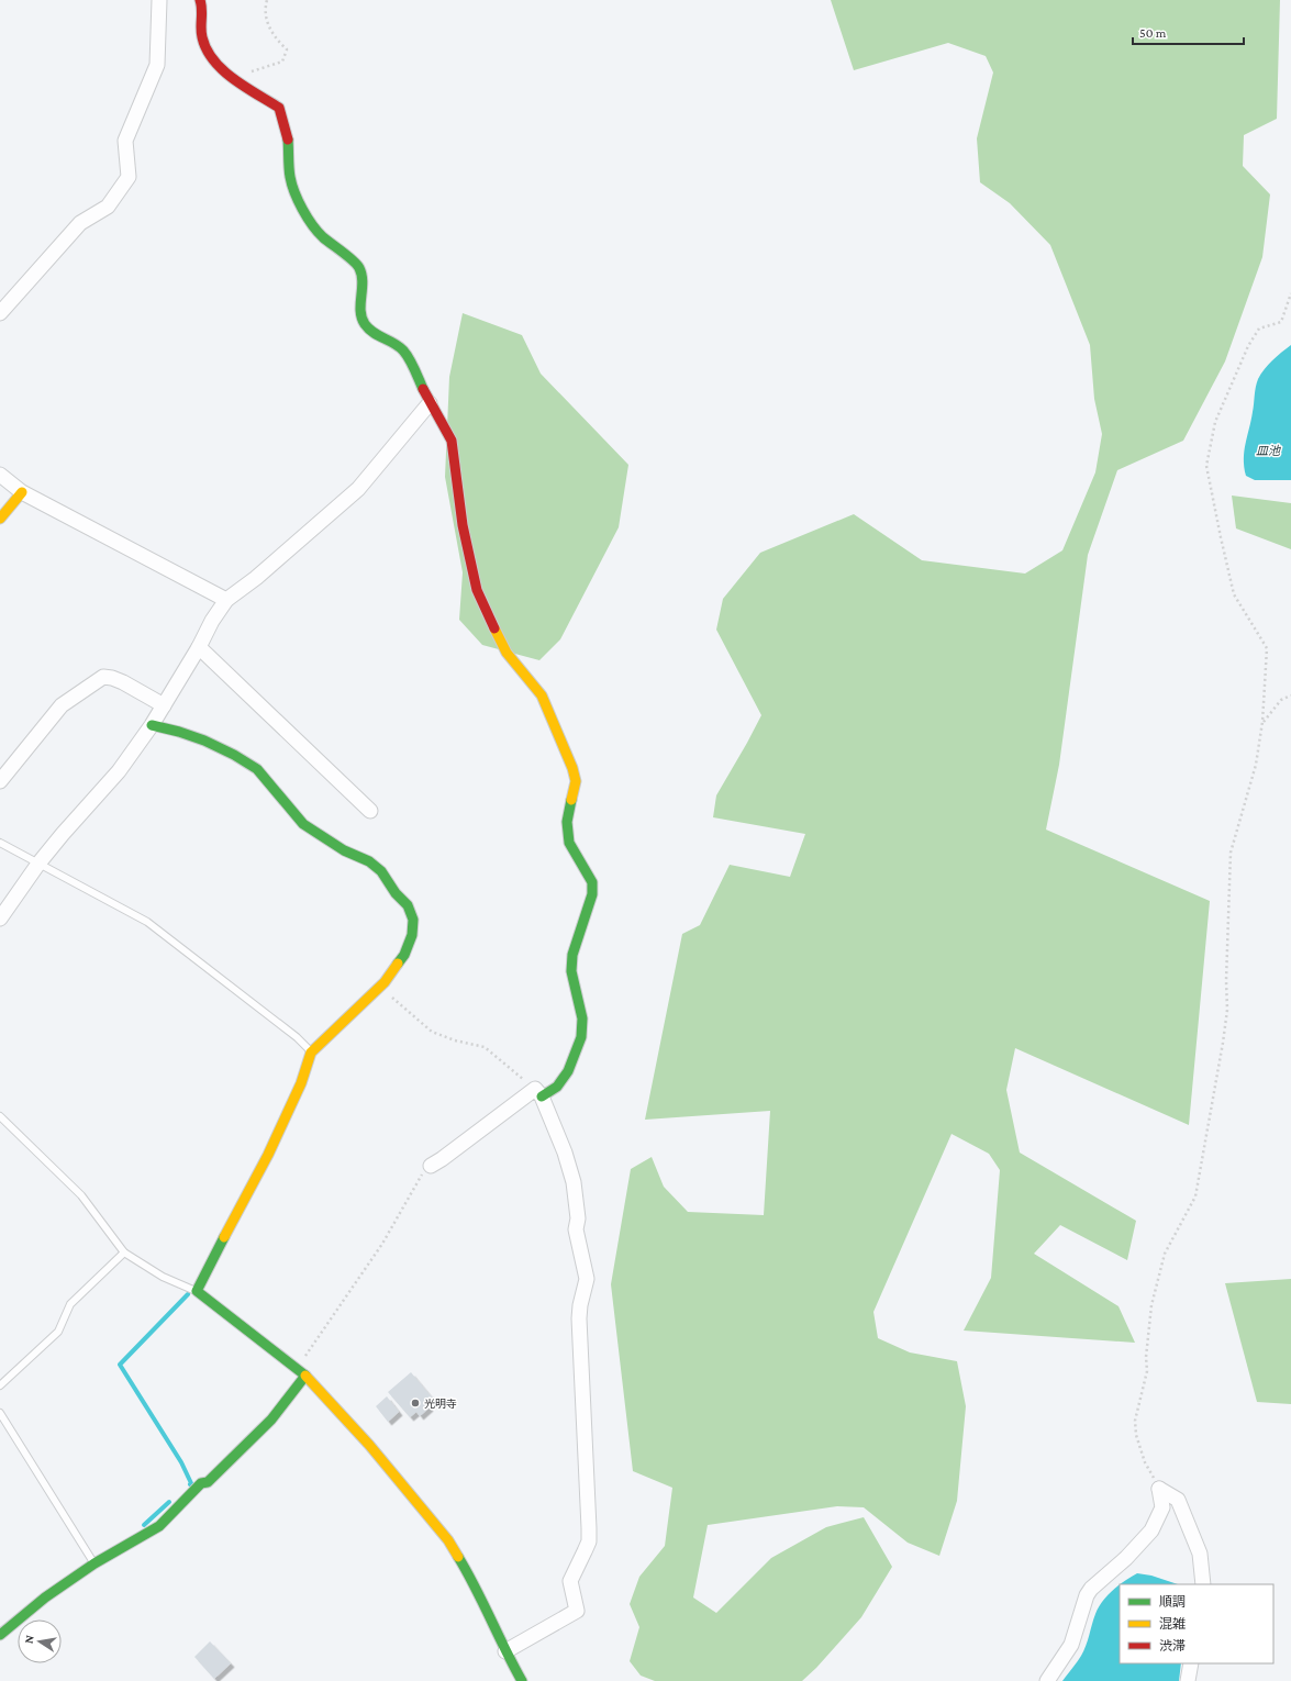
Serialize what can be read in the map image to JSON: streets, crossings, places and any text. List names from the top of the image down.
{
  "water": ["皿池"],
  "places": ["光明寺"],
  "legend": ["順調", "混雑", "渋滞"],
  "scale_bar": "50 m",
  "north": "left"
}
